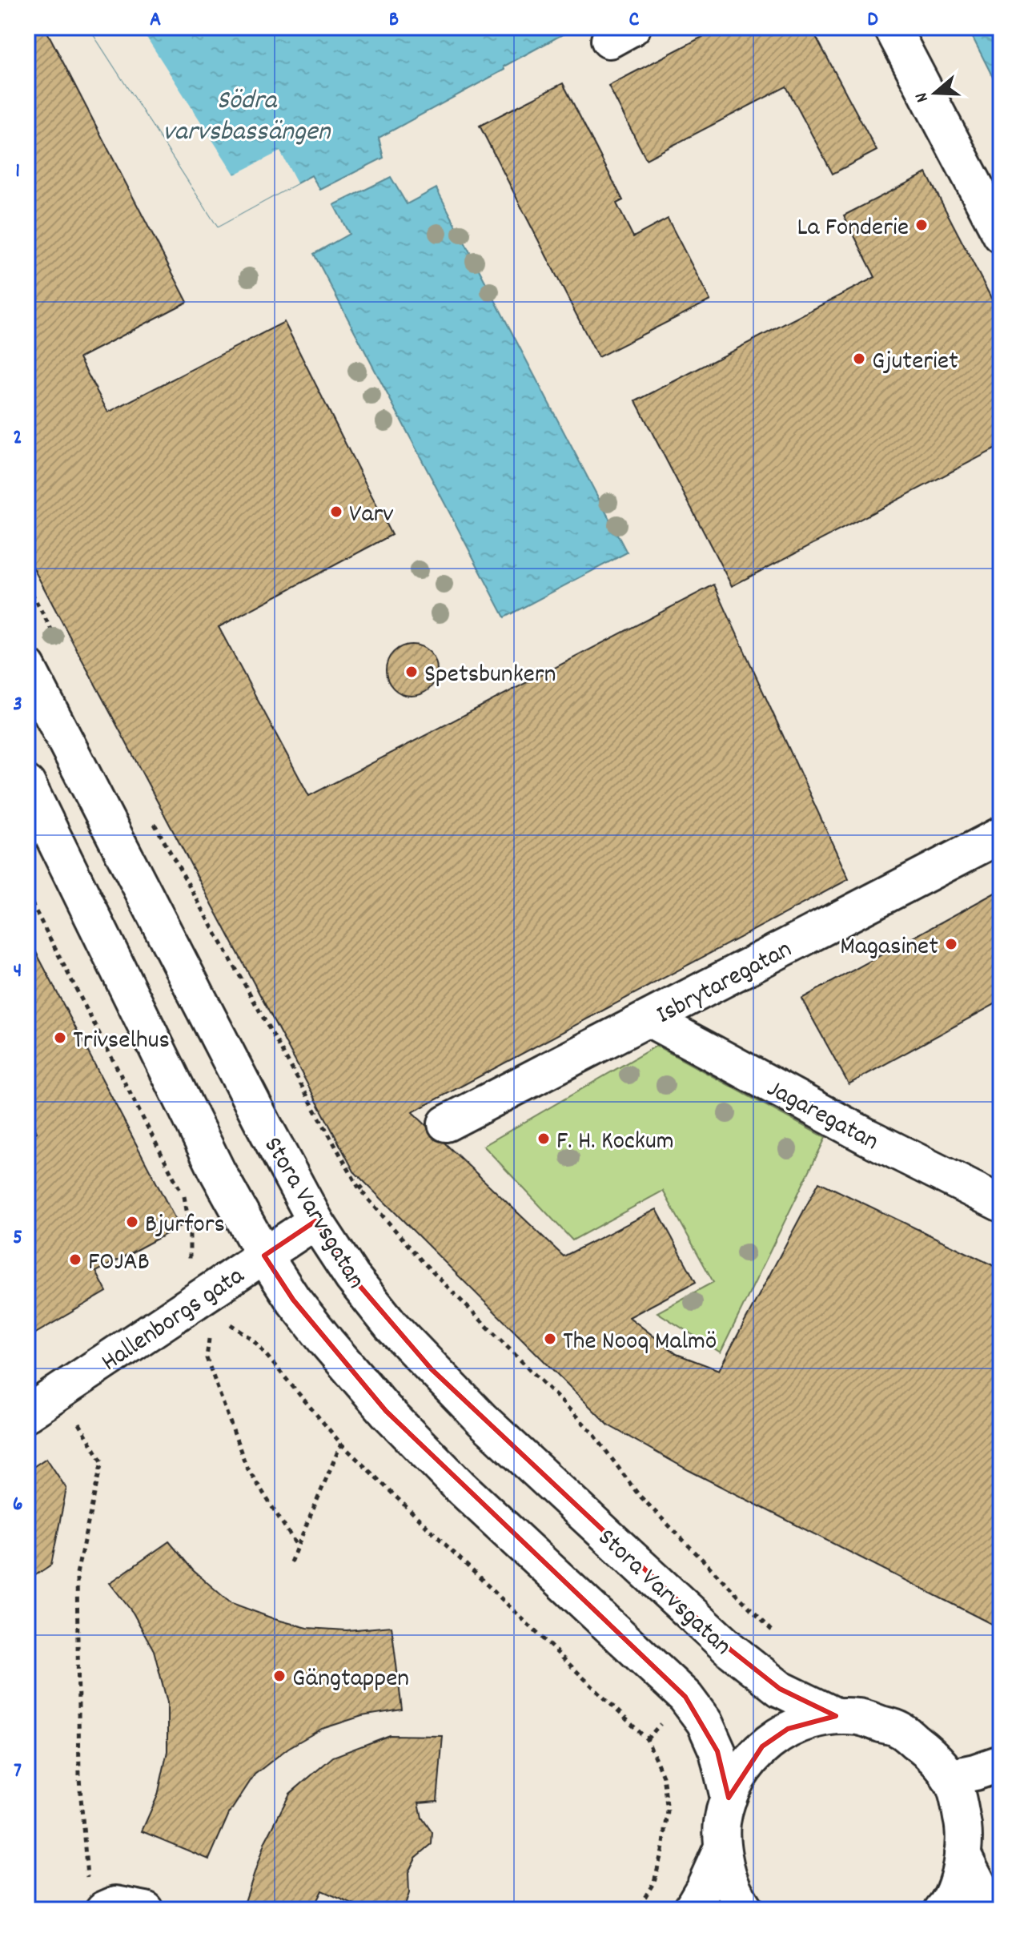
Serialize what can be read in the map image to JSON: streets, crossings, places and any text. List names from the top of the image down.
{
  "streets": {
    "street": [
      "Isbrytaregatan",
      "Jagaregatan",
      "Stora Varvsgatan",
      "Hallenborgs gata"
    ]
  },
  "crossings": [
    ["Isbrytaregatan", "Jagaregatan"],
    ["Stora Varvsgatan", "Hallenborgs gata"]
  ],
  "water": ["Södra varvsbassängen"],
  "places": [
    "La Fonderie",
    "Gjuteriet",
    "Varv",
    "Spetsbunkern",
    "Magasinet",
    "Trivselhus",
    "F. H. Kockum",
    "Bjurfors",
    "FOJAB",
    "The Nooq Malmö",
    "Gängtappen"
  ],
  "north": "left",
  "grid": {
    "columns": [
      "A",
      "B",
      "C",
      "D"
    ],
    "rows": [
      "1",
      "2",
      "3",
      "4",
      "5",
      "6",
      "7"
    ]
  }
}
